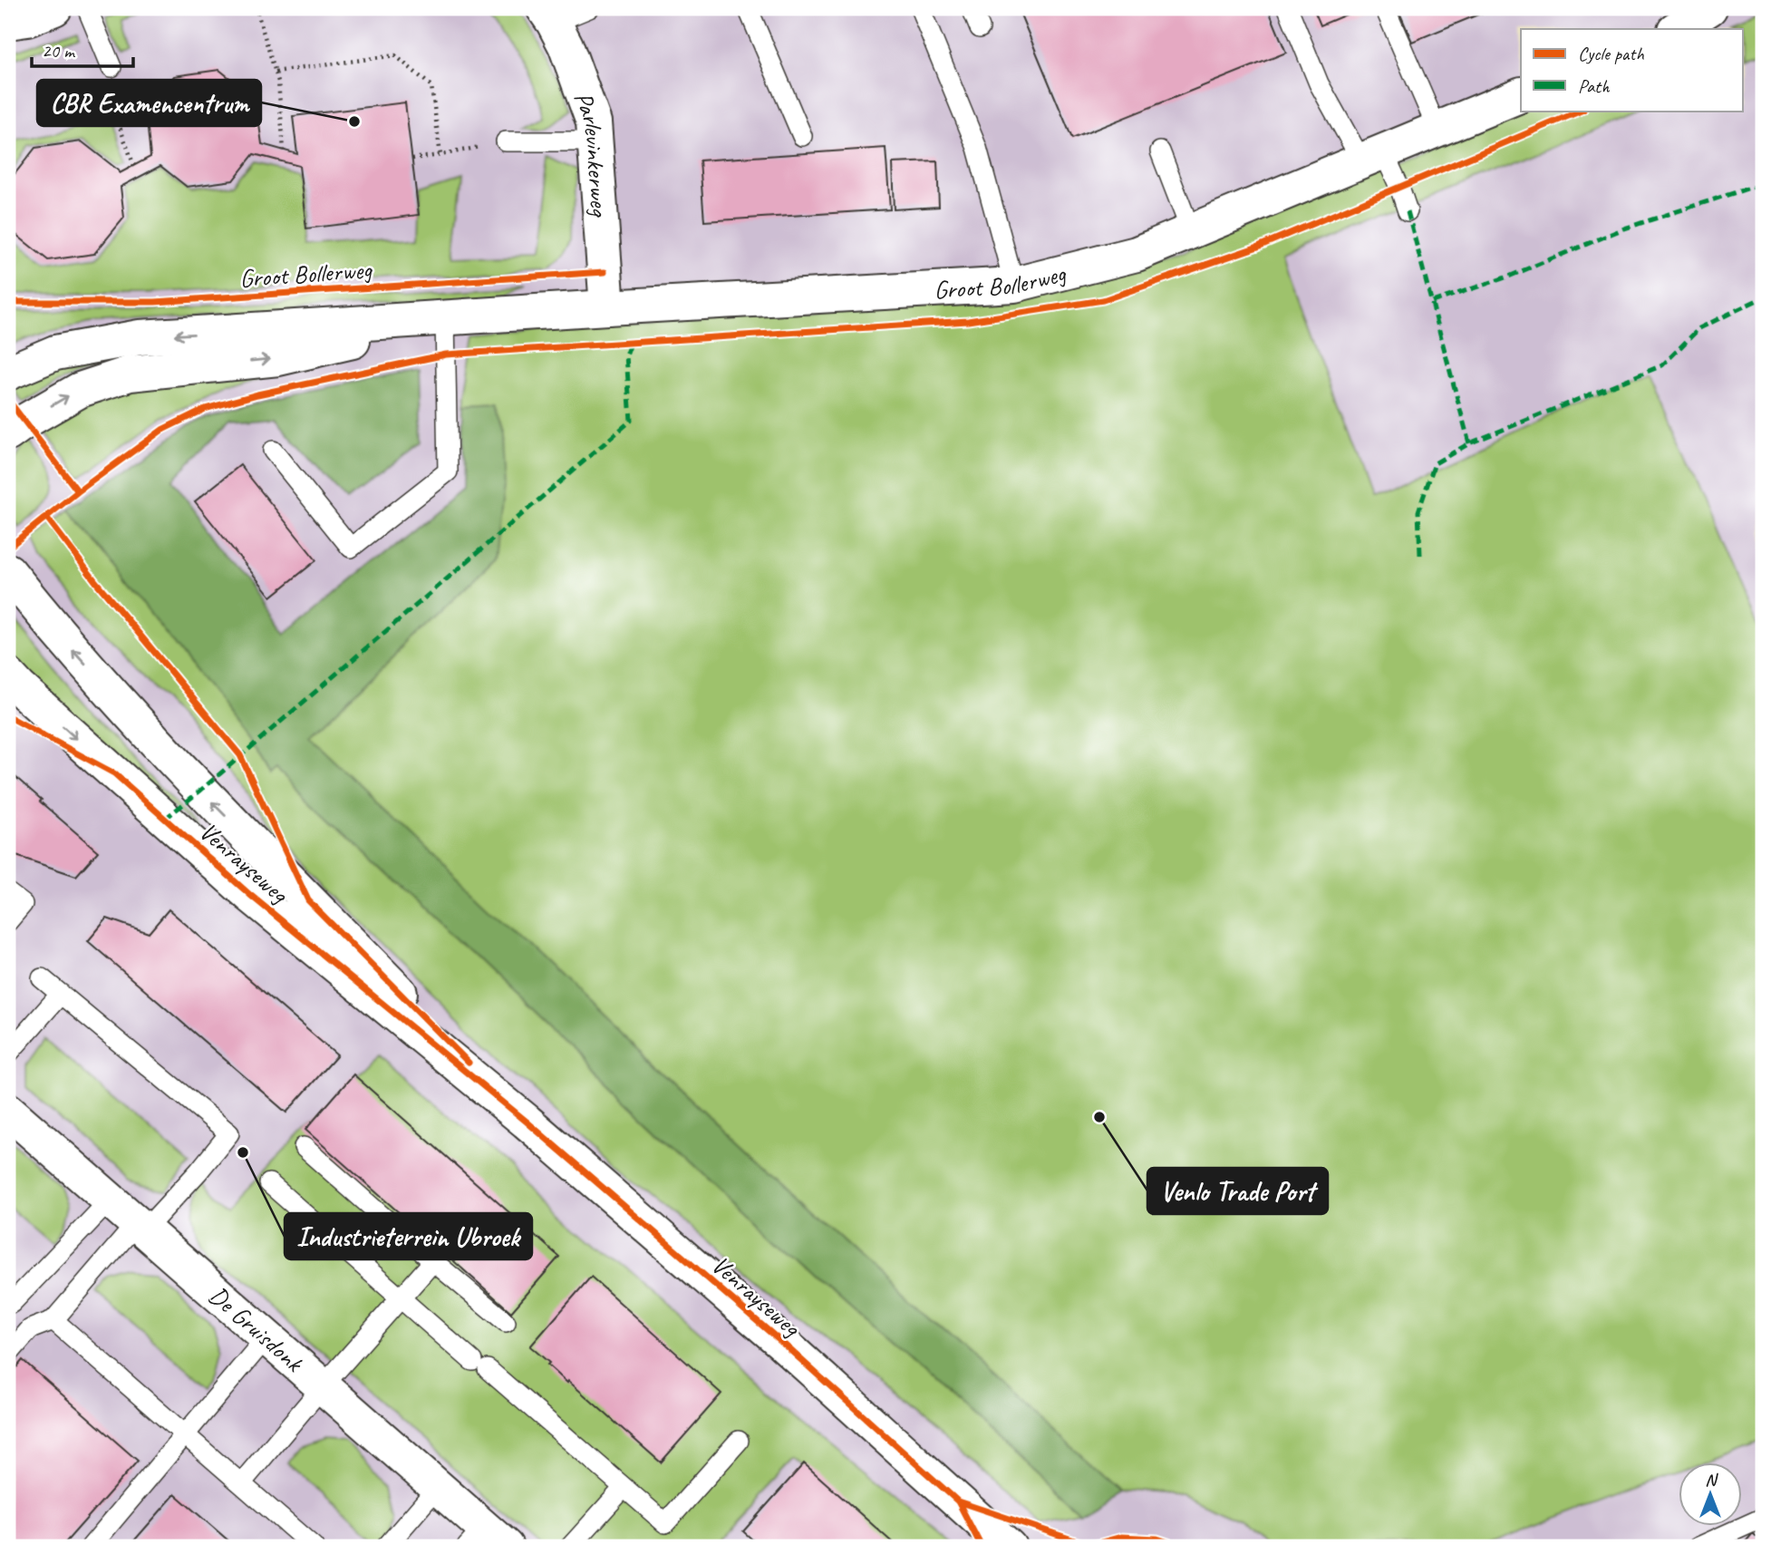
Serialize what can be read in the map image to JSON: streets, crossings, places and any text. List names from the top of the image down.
{
  "streets": {
    "street": [
      "Parlevinkerweg",
      "Groot Bollerweg",
      "Venrayseweg",
      "De Gruisdonk"
    ]
  },
  "crossings": [
    ["Parlevinkerweg", "Groot Bollerweg"]
  ],
  "places": ["CBR Examencentrum", "Venlo Trade Port", "Industrieterrein Ubroek"],
  "legend": ["Cycle path", "Path"],
  "scale_bar": "20 m",
  "north": "top"
}
